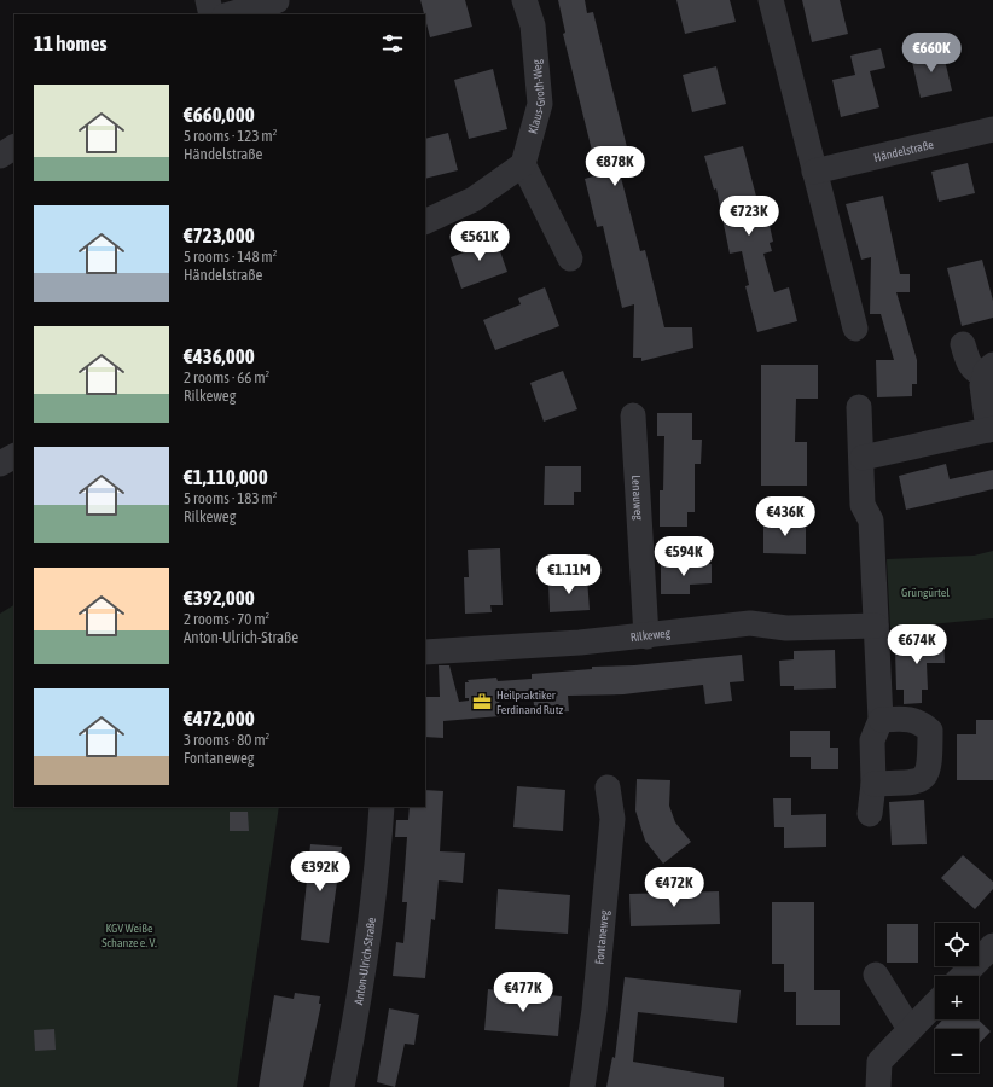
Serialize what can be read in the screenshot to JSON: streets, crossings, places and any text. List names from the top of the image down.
{
  "streets": {
    "street": [
      "Klaus-Groth-Weg",
      "Händelstraße",
      "Lenauweg",
      "Rilkeweg",
      "Fontaneweg",
      "Anton-Ulrich-Straße"
    ]
  },
  "crossings": [
    ["Lenauweg", "Rilkeweg"]
  ],
  "parks": ["Grüngürtel", "KGV Weiße Schanze e. V."],
  "places": {
    "office": ["Heilpraktiker Ferdinand Rutz"]
  },
  "page": {
    "heading": "11 homes",
    "price": [
      "€660K",
      "€878K",
      "€723K",
      "€561K",
      "€436K",
      "€594K",
      "€1.11M",
      "€674K",
      "€392K",
      "€472K",
      "€477K"
    ],
    "list": [
      {
        "name": "€660,000",
        "note": "5 rooms · 123 m² · Händelstraße"
      },
      {
        "name": "€723,000",
        "note": "5 rooms · 148 m² · Händelstraße"
      },
      {
        "name": "€436,000",
        "note": "2 rooms · 66 m² · Rilkeweg"
      },
      {
        "name": "€1,110,000",
        "note": "5 rooms · 183 m² · Rilkeweg"
      },
      {
        "name": "€392,000",
        "note": "2 rooms · 70 m² · Anton-Ulrich-Straße"
      },
      {
        "name": "€472,000",
        "note": "3 rooms · 80 m² · Fontaneweg"
      }
    ],
    "map_buttons": ["+", "−"]
  }
}
